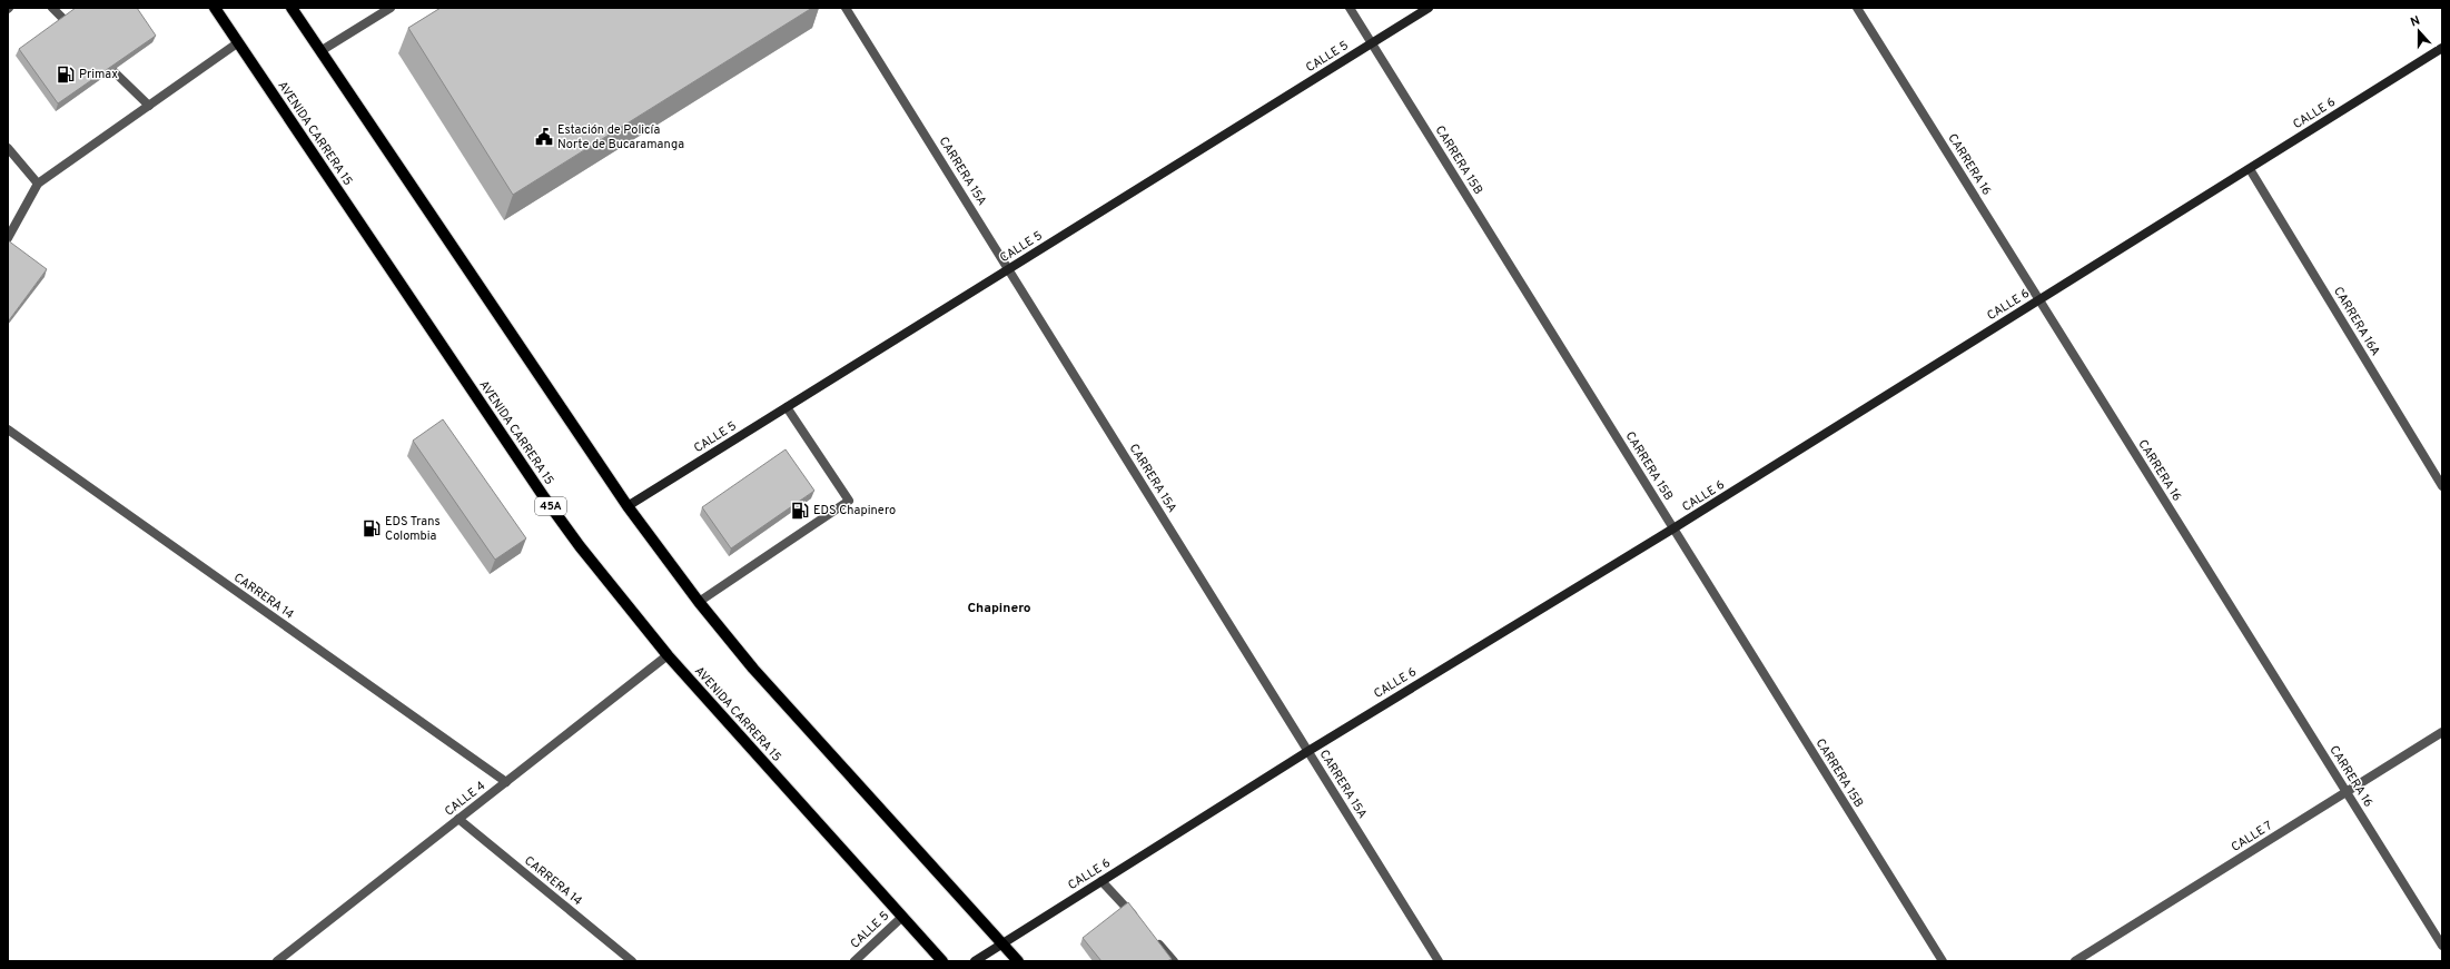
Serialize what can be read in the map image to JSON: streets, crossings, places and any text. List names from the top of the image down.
{
  "streets": {
    "main road": ["AVENIDA CARRERA 15", "45A"],
    "street": [
      "CALLE 5",
      "CALLE 6",
      "CARRERA 15B",
      "CARRERA 16",
      "CARRERA 15A",
      "CARRERA 16A",
      "CARRERA 14",
      "CALLE 4",
      "CALLE 7"
    ]
  },
  "crossings": [
    ["CALLE 5", "AVENIDA CARRERA 15"],
    ["CALLE 5", "CARRERA 15B"],
    ["CALLE 5", "CARRERA 15A"],
    ["CALLE 6", "CARRERA 15B"],
    ["CALLE 6", "CARRERA 16"],
    ["CALLE 6", "CARRERA 15A"],
    ["CALLE 6", "CARRERA 16A"],
    ["AVENIDA CARRERA 15", "CALLE 4"],
    ["CARRERA 16", "CALLE 7"],
    ["CARRERA 14", "CALLE 4"]
  ],
  "districts": ["Chapinero"],
  "places": {
    "fuel station": ["Primax", "EDS Chapinero", "EDS Trans Colombia"],
    "public building": ["Estación de Policía Norte de Bucaramanga"]
  },
  "north": "top"
}
